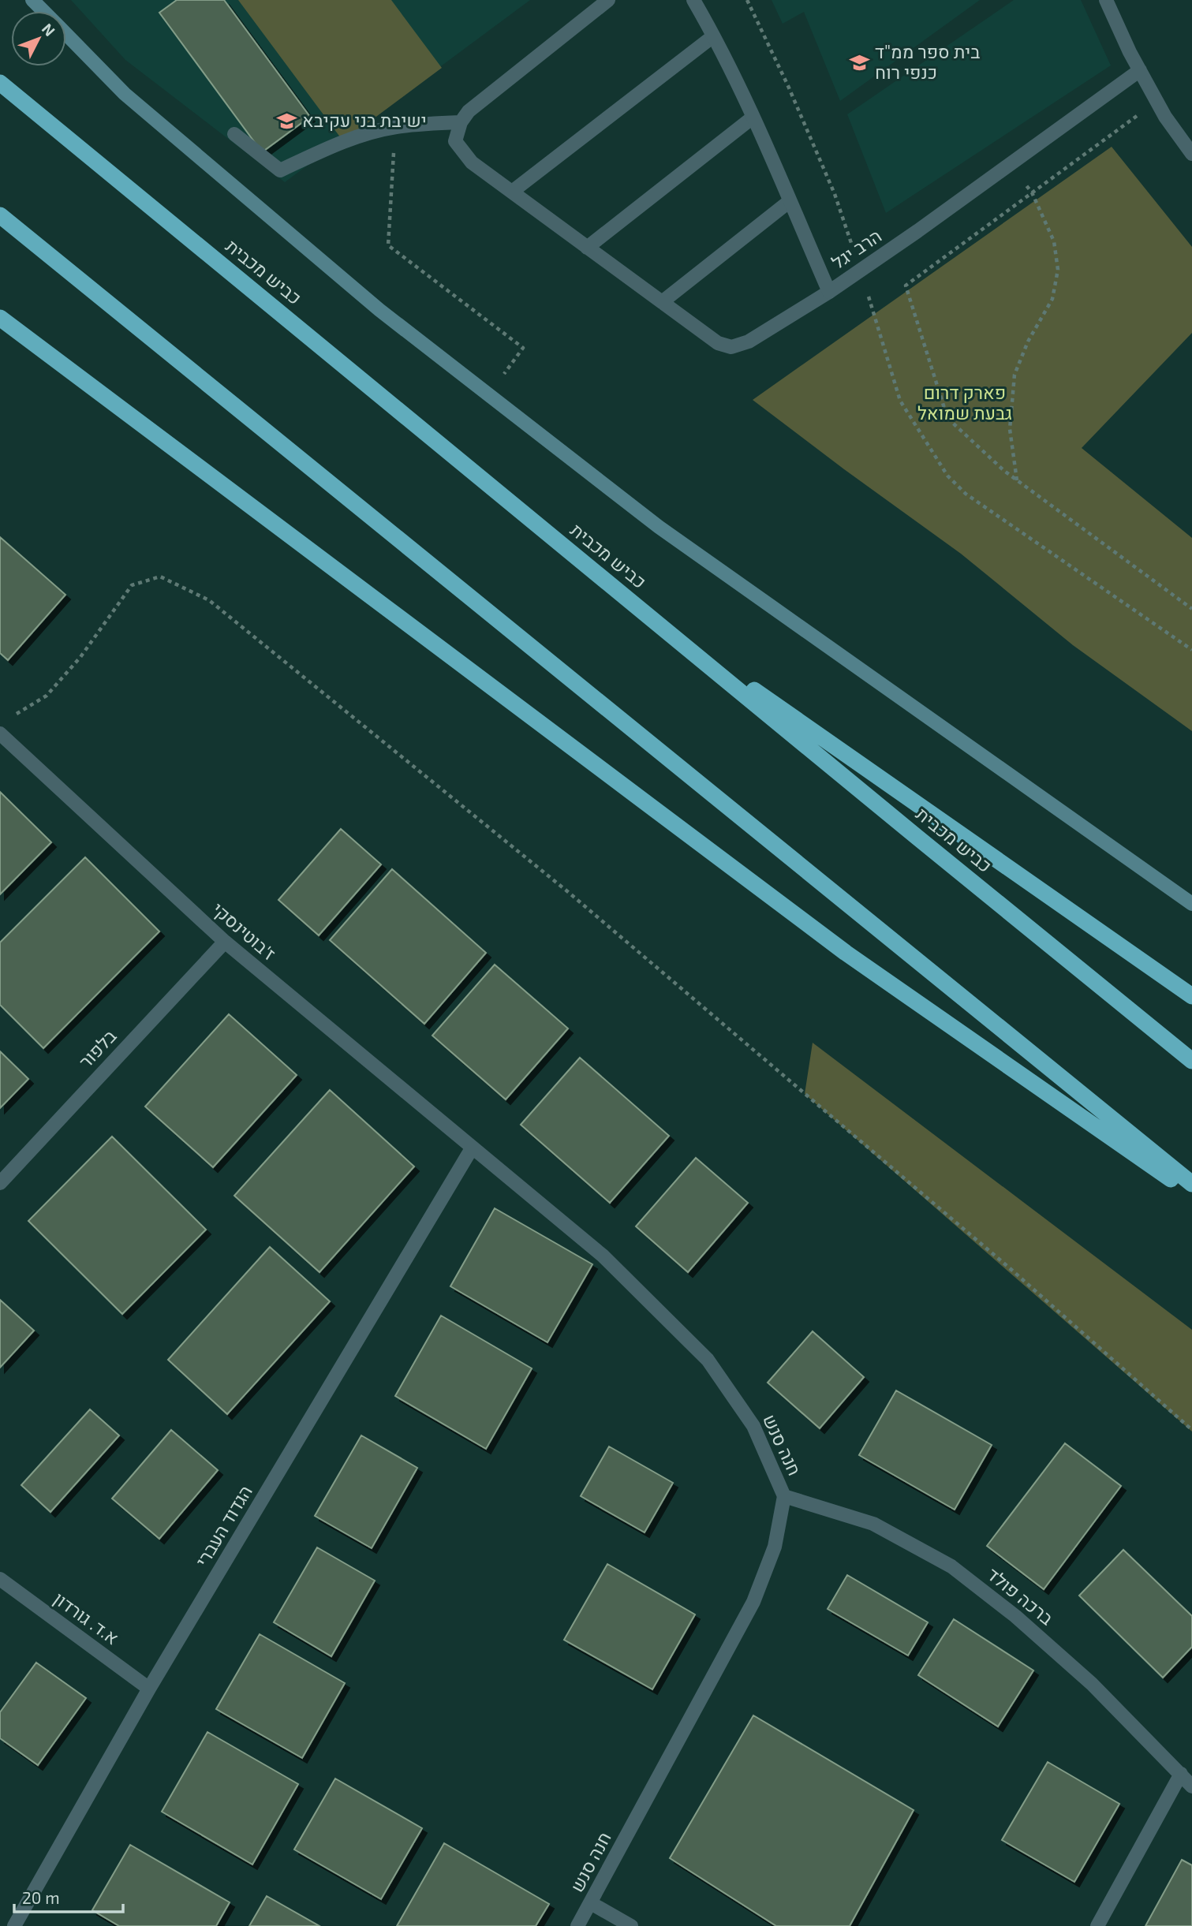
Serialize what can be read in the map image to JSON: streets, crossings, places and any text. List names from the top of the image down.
{
  "streets": {
    "highway": ["כביש מכבית"],
    "street": [
      "הרב יגל",
      "ז'בוטינסקי",
      "בלפור",
      "חנה סנש",
      "הגדוד העברי",
      "ברכה פולד",
      "א.ד. גורדון"
    ]
  },
  "crossings": [
    ["ז'בוטינסקי", "בלפור"],
    ["ז'בוטינסקי", "חנה סנש"],
    ["ז'בוטינסקי", "הגדוד העברי"],
    ["חנה סנש", "הגדוד העברי"],
    ["חנה סנש", "ברכה פולד"],
    ["הגדוד העברי", "א.ד. גורדון"]
  ],
  "parks": ["פארק דרום גבעת שמואל"],
  "places": {
    "school or university": ["בית ספר ממ\"ד כנפי רוח", "ישיבת בני עקיבא"]
  },
  "scale_bar": "20 m",
  "north": "top right"
}
